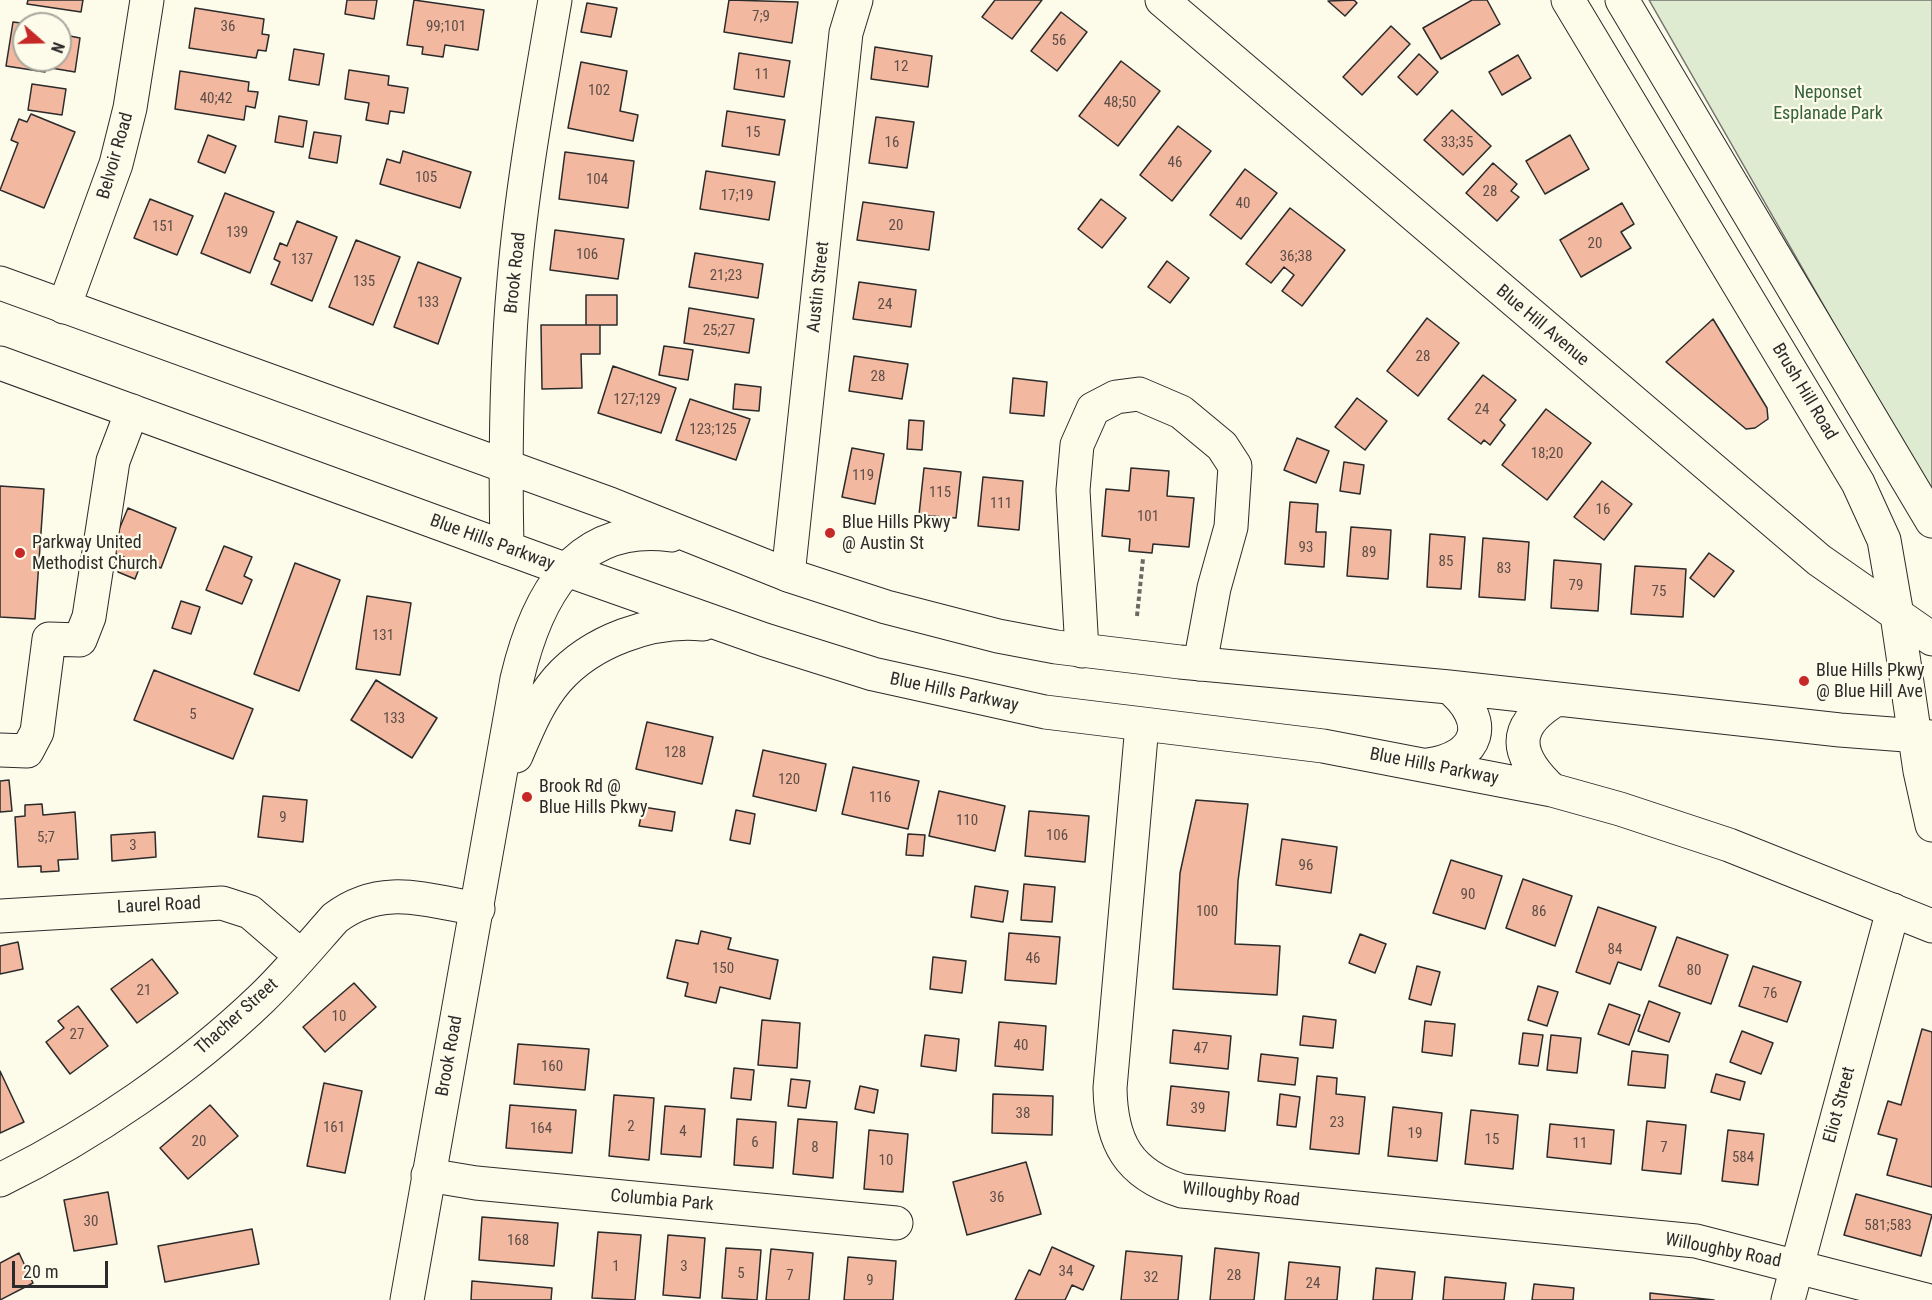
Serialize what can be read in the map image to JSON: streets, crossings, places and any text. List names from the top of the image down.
{
  "streets": {
    "main road": [
      "Belvoir Road",
      "Brook Road",
      "Austin Street",
      "Blue Hill Avenue",
      "Brush Hill Road",
      "Blue Hills Parkway",
      "Laurel Road",
      "Thacher Street",
      "Eliot Street",
      "Willoughby Road",
      "Columbia Park"
    ]
  },
  "crossings": [
    ["Brook Road", "Blue Hills Parkway"],
    ["Brook Road", "Thacher Street"],
    ["Brook Road", "Columbia Park"],
    ["Blue Hill Avenue", "Brush Hill Road"],
    ["Blue Hills Parkway", "Eliot Street"],
    ["Blue Hills Parkway", "Willoughby Road"],
    ["Laurel Road", "Thacher Street"],
    ["Eliot Street", "Willoughby Road"]
  ],
  "parks": ["Neponset Esplanade Park"],
  "places": [
    "Blue Hills Pkwy @ Austin St",
    "Parkway United Methodist Church",
    "Blue Hills Pkwy @ Blue Hill Ave",
    "Brook Rd @ Blue Hills Pkwy"
  ],
  "house_numbers": [
    "7;9",
    "36",
    "99;101",
    "56",
    "12",
    "11",
    "102",
    "40;42",
    "48;50",
    "15",
    "16",
    "33;35",
    "46",
    "105",
    "104",
    "28",
    "17;19",
    "40",
    "20",
    "151",
    "139",
    "20",
    "106",
    "36;38",
    "137",
    "21;23",
    "135",
    "133",
    "24",
    "25;27",
    "28",
    "28",
    "127;129",
    "24",
    "123;125",
    "18;20",
    "119",
    "115",
    "111",
    "16",
    "101",
    "93",
    "89",
    "85",
    "83",
    "79",
    "75",
    "131",
    "5",
    "133",
    "128",
    "120",
    "116",
    "9",
    "110",
    "106",
    "5;7",
    "3",
    "96",
    "90",
    "100",
    "86",
    "84",
    "46",
    "150",
    "80",
    "21",
    "76",
    "10",
    "27",
    "40",
    "47",
    "160",
    "39",
    "38",
    "23",
    "2",
    "161",
    "164",
    "4",
    "19",
    "15",
    "20",
    "6",
    "11",
    "8",
    "7",
    "584",
    "10",
    "36",
    "30",
    "581;583",
    "168",
    "1",
    "3",
    "34",
    "5",
    "7",
    "28",
    "32",
    "9",
    "24"
  ],
  "scale_bar": "20 m",
  "north": "right"
}
